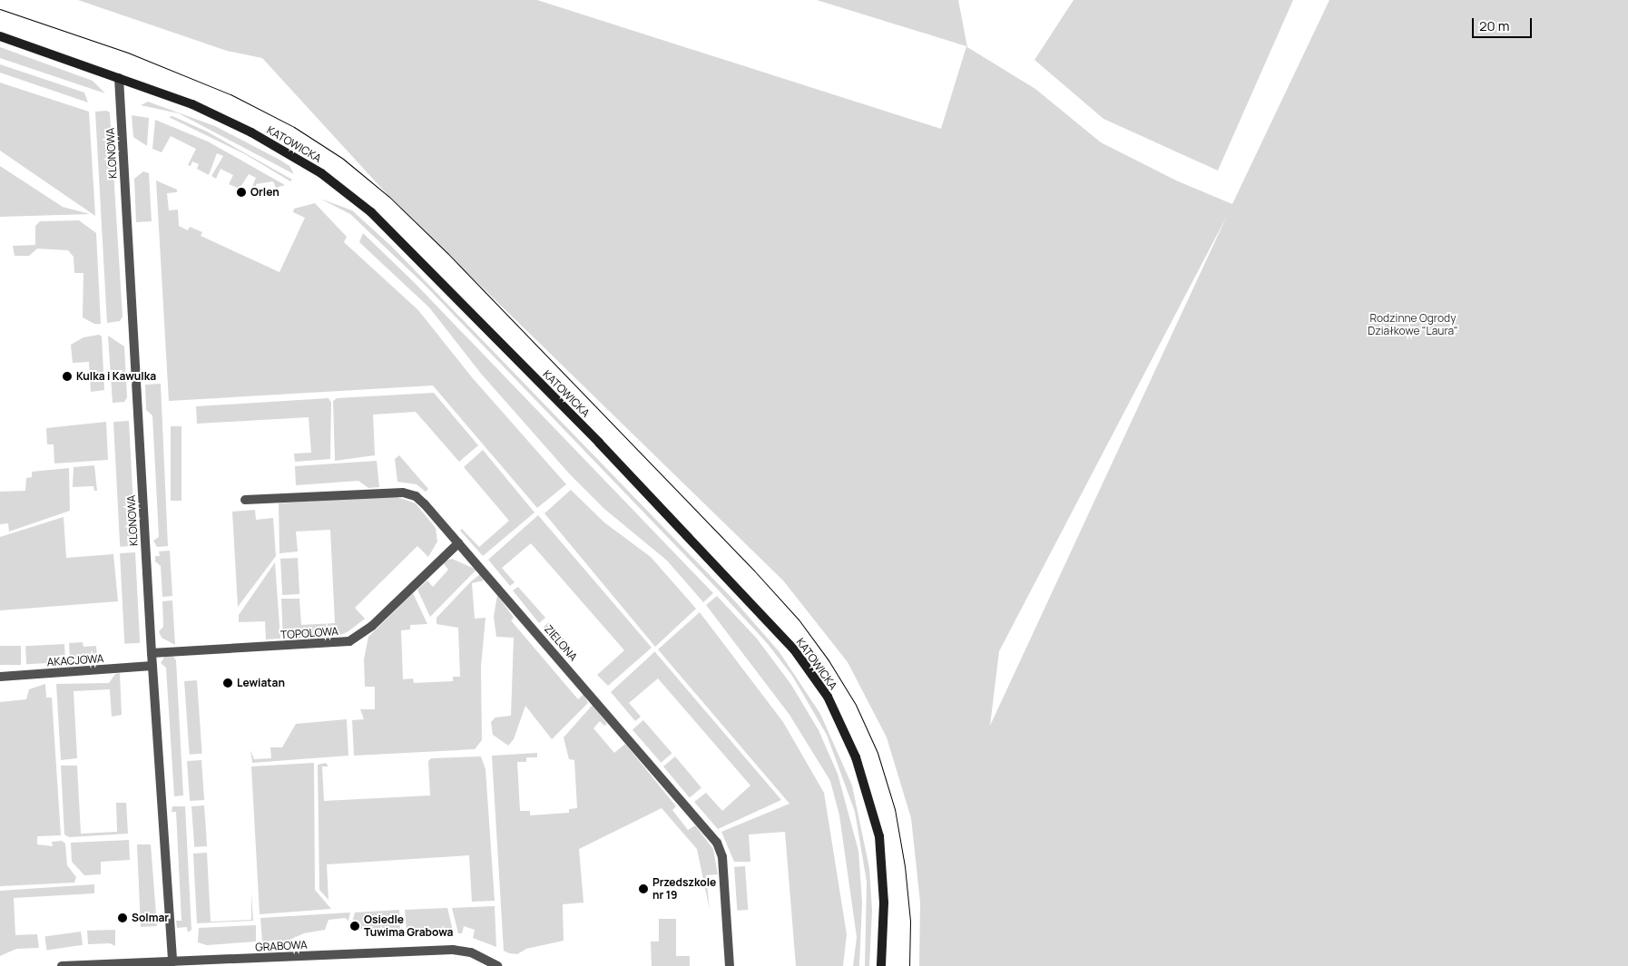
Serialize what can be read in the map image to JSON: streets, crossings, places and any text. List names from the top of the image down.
{
  "streets": {
    "main road": ["KATOWICKA"],
    "street": [
      "KLONOWA",
      "TOPOLOWA",
      "ZIELONA",
      "AKACJOWA",
      "GRABOWA"
    ]
  },
  "crossings": [
    ["KATOWICKA", "KLONOWA"],
    ["KLONOWA", "TOPOLOWA"],
    ["KLONOWA", "AKACJOWA"],
    ["KLONOWA", "GRABOWA"],
    ["TOPOLOWA", "ZIELONA"]
  ],
  "parks": ["Rodzinne Ogrody Działkowe \"Laura\""],
  "places": [
    "Orlen",
    "Kulka i Kawulka",
    "Lewiatan",
    "Przedszkole nr 19",
    "Solmar",
    "Osiedle Tuwima Grabowa"
  ],
  "scale_bar": "20 m"
}
